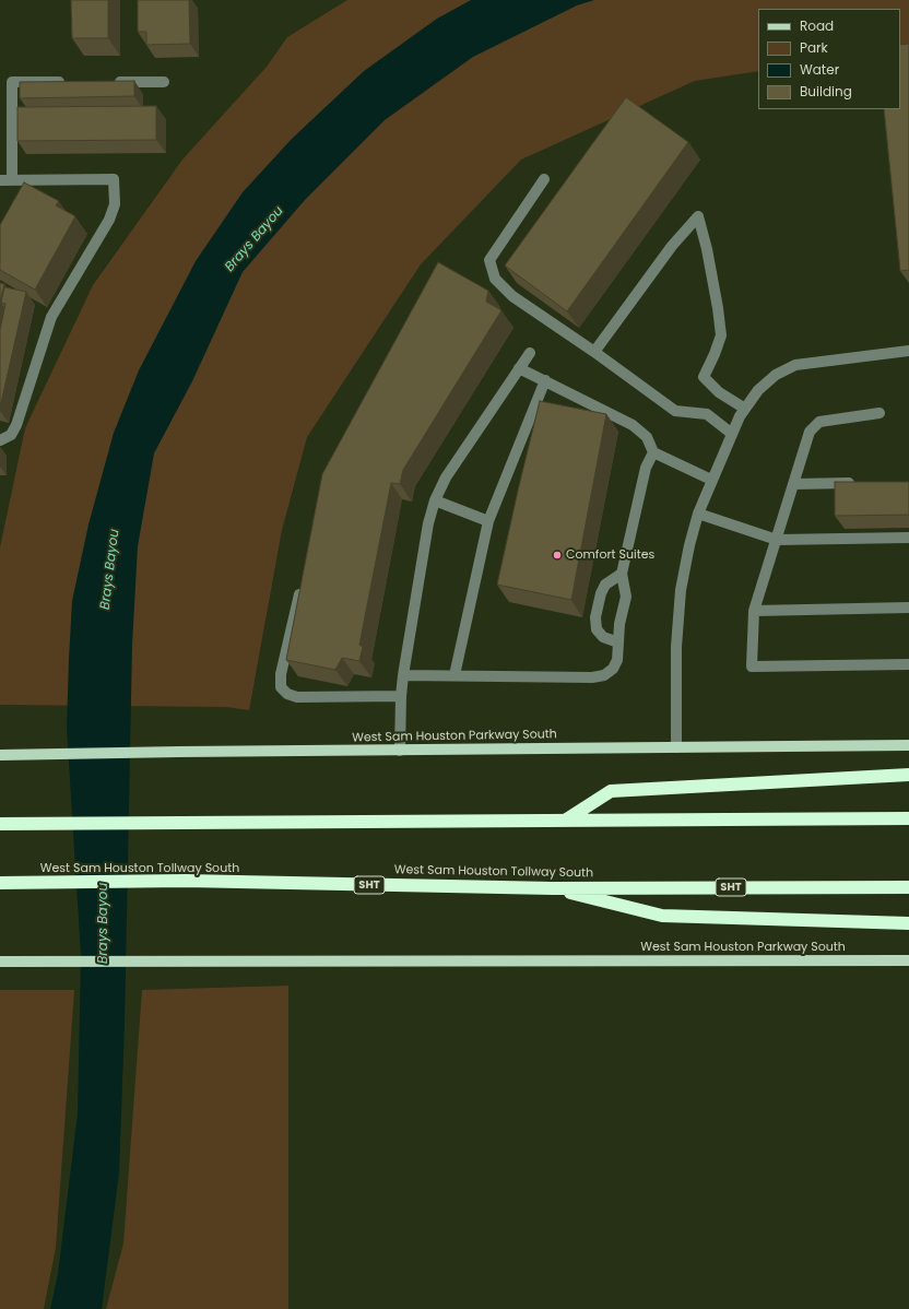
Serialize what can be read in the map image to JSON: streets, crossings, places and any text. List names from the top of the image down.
{
  "streets": {
    "highway": ["West Sam Houston Tollway South", "SHT"],
    "main road": ["West Sam Houston Parkway South"]
  },
  "water": ["Brays Bayou"],
  "places": ["Comfort Suites"],
  "legend": [
    "Road",
    "Park",
    "Water",
    "Building"
  ]
}
